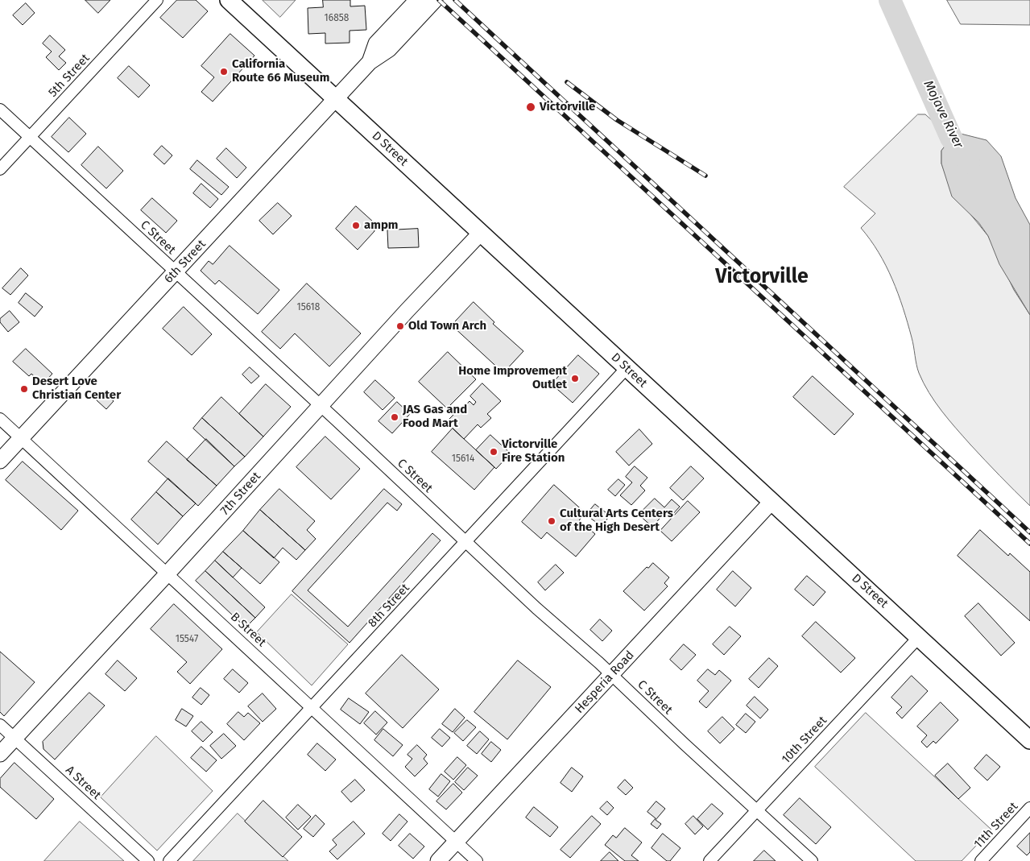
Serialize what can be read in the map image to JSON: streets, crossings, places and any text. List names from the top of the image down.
{
  "streets": {
    "main road": [
      "D Street",
      "6th Street",
      "7th Street",
      "Hesperia Road"
    ],
    "street": [
      "5th Street",
      "C Street",
      "8th Street",
      "B Street",
      "10th Street",
      "A Street",
      "11th Street"
    ]
  },
  "crossings": [
    ["5th Street", "C Street"],
    ["D Street", "6th Street"],
    ["D Street", "7th Street"],
    ["D Street", "8th Street"],
    ["D Street", "Hesperia Road"],
    ["D Street", "10th Street"],
    ["C Street", "6th Street"],
    ["C Street", "7th Street"],
    ["C Street", "8th Street"],
    ["C Street", "Hesperia Road"],
    ["C Street", "10th Street"],
    ["6th Street", "B Street"],
    ["7th Street", "B Street"],
    ["7th Street", "A Street"],
    ["8th Street", "B Street"],
    ["B Street", "Hesperia Road"]
  ],
  "districts": ["Victorville"],
  "water": ["Mojave River"],
  "places": [
    "California Route 66 Museum",
    "Victorville",
    "ampm",
    "Old Town Arch",
    "Home Improvement Outlet",
    "Desert Love Christian Center",
    "JAS Gas and Food Mart",
    "Victorville Fire Station",
    "Cultural Arts Centers of the High Desert"
  ],
  "house_numbers": [
    "16858",
    "15618",
    "15614",
    "15547"
  ]
}
